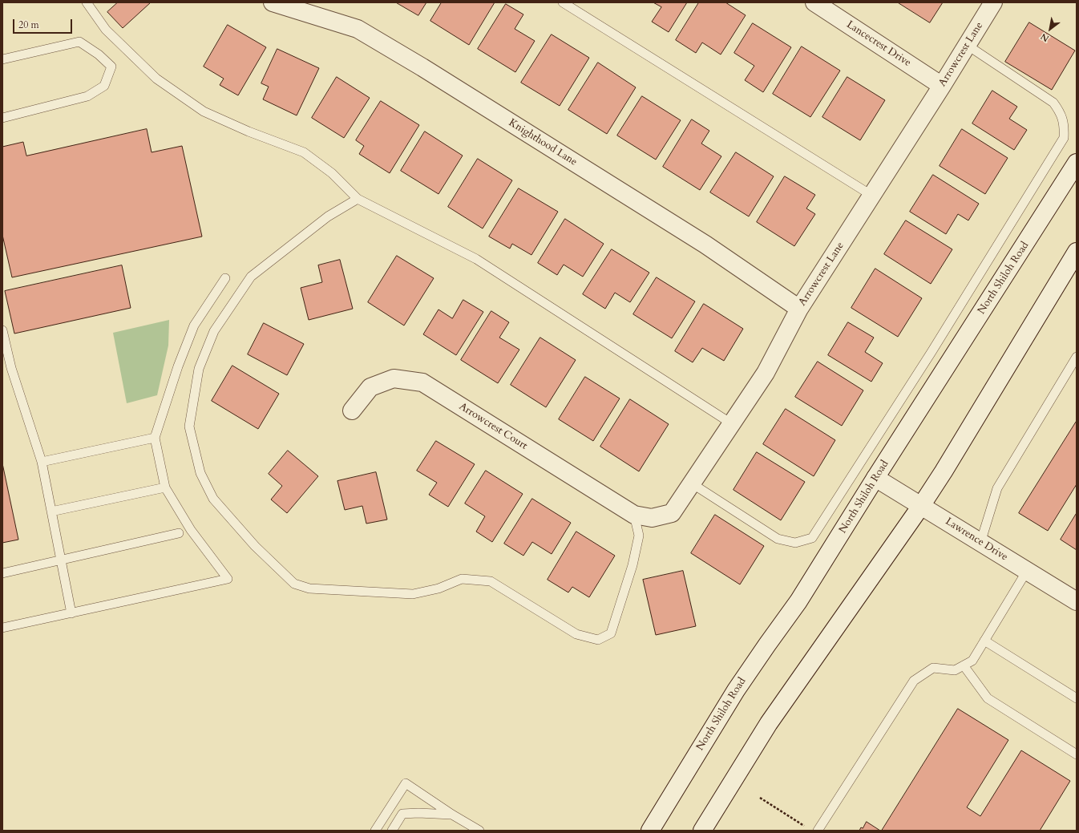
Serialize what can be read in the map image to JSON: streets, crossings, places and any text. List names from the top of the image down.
{
  "streets": {
    "street": [
      "Lancecrest Drive",
      "Arrowcrest Lane",
      "Knighthood Lane",
      "North Shiloh Road",
      "Arrowcrest Court",
      "Lawrence Drive"
    ]
  },
  "crossings": [
    ["Lancecrest Drive", "Arrowcrest Lane"],
    ["Arrowcrest Lane", "Knighthood Lane"],
    ["Arrowcrest Lane", "Arrowcrest Court"],
    ["North Shiloh Road", "Lawrence Drive"]
  ],
  "scale_bar": "20 m",
  "north": "bottom left"
}
